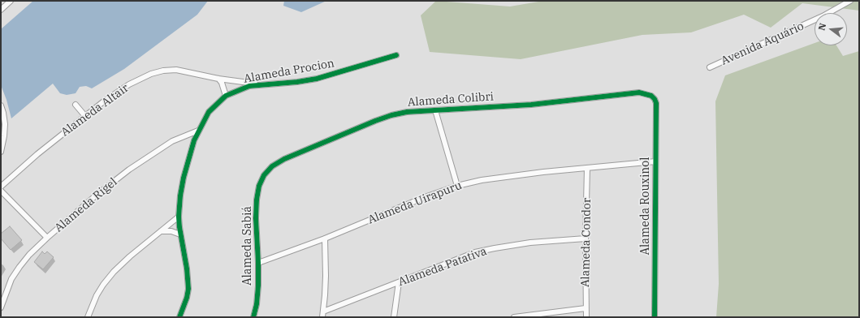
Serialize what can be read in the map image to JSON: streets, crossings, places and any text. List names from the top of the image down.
{
  "streets": {
    "street": [
      "Avenida Aquário",
      "Alameda Procion",
      "Alameda Colibri",
      "Alameda Altair",
      "Alameda Uirapuru",
      "Alameda Rigel",
      "Alameda Rouxinol",
      "Alameda Condor",
      "Alameda Sabiá",
      "Alameda Patativa"
    ]
  },
  "crossings": [
    ["Alameda Procion", "Alameda Altair"],
    ["Alameda Procion", "Alameda Rigel"],
    ["Alameda Colibri", "Alameda Rouxinol"],
    ["Alameda Colibri", "Alameda Sabiá"],
    ["Alameda Uirapuru", "Alameda Rouxinol"],
    ["Alameda Uirapuru", "Alameda Condor"],
    ["Alameda Uirapuru", "Alameda Sabiá"],
    ["Alameda Condor", "Alameda Patativa"]
  ],
  "north": "left"
}
